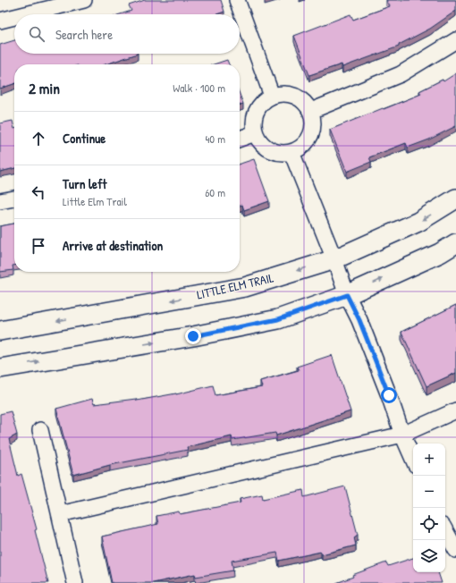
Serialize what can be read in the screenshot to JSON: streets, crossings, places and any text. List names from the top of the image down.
{
  "streets": {
    "street": ["LITTLE ELM TRAIL"]
  },
  "page": {
    "search": "Search here",
    "heading": ["2 min", "Walk · 100 m"],
    "list": [
      ["Continue", "40 m"],
      ["Turn left", "Little Elm Trail", "60 m"],
      "Arrive at destination"
    ],
    "map_buttons": ["+", "−"]
  }
}
